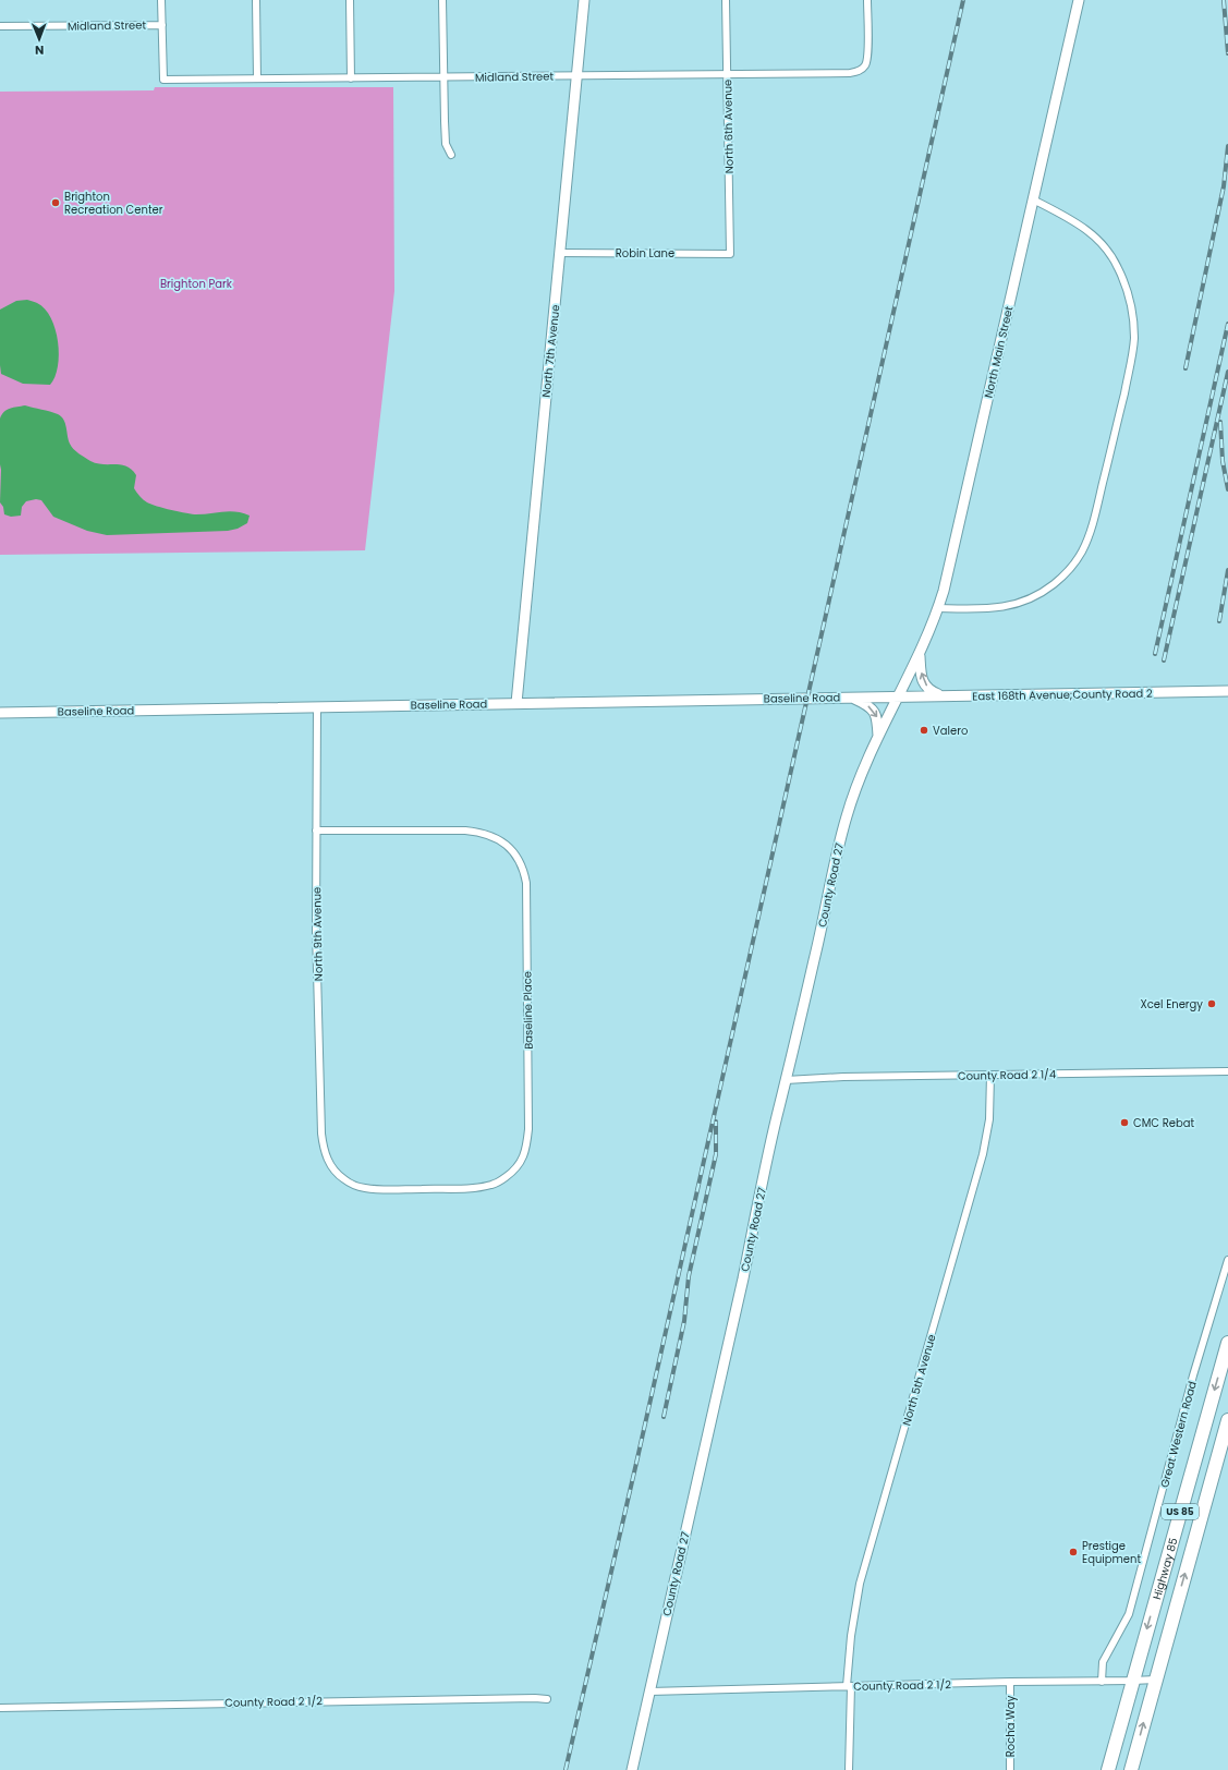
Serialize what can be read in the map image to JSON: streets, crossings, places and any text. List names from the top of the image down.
{
  "streets": {
    "highway": ["US 85", "Highway 85"],
    "street": [
      "Midland Street",
      "North 6th Avenue",
      "Robin Lane",
      "North 7th Avenue",
      "North Main Street",
      "East 168th Avenue;County Road 2",
      "Baseline Road",
      "County Road 27",
      "North 9th Avenue",
      "Baseline Place",
      "County Road 2 1/4",
      "North 5th Avenue",
      "Great Western Road",
      "County Road 2 1/2",
      "Rocha Way"
    ]
  },
  "crossings": [
    ["Midland Street", "North 6th Avenue"],
    ["Midland Street", "North 7th Avenue"],
    ["North 6th Avenue", "Robin Lane"],
    ["Robin Lane", "North 7th Avenue"],
    ["North 7th Avenue", "Baseline Road"],
    ["North Main Street", "East 168th Avenue;County Road 2"],
    ["North Main Street", "Baseline Road"],
    ["North Main Street", "County Road 27"],
    ["East 168th Avenue;County Road 2", "Baseline Road"],
    ["East 168th Avenue;County Road 2", "County Road 27"],
    ["Baseline Road", "County Road 27"],
    ["Baseline Road", "North 9th Avenue"],
    ["County Road 27", "County Road 2 1/4"],
    ["County Road 27", "County Road 2 1/2"],
    ["North 9th Avenue", "Baseline Place"],
    ["County Road 2 1/4", "North 5th Avenue"],
    ["North 5th Avenue", "County Road 2 1/2"],
    ["Great Western Road", "County Road 2 1/2"],
    ["Highway 85", "County Road 2 1/2"],
    ["County Road 2 1/2", "Rocha Way"]
  ],
  "parks": ["Brighton Park"],
  "places": [
    "Brighton Recreation Center",
    "Valero",
    "Xcel Energy",
    "CMC Rebat",
    "Prestige Equipment"
  ],
  "north": "bottom"
}
